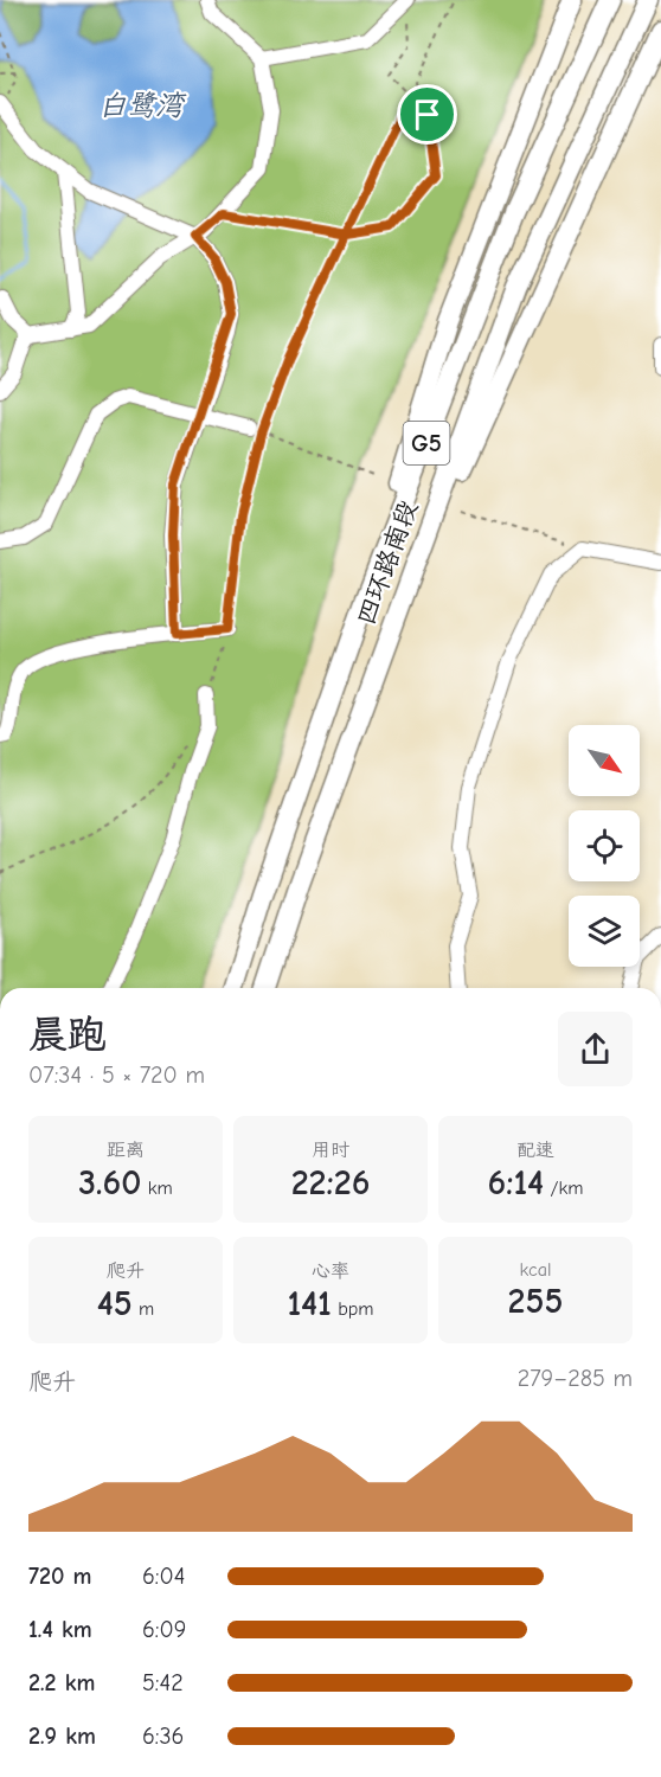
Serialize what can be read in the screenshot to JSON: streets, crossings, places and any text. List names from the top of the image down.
{
  "streets": {
    "highway": ["G5", "四环路南段"]
  },
  "water": ["白鹭湾"],
  "north": "bottom right",
  "page": {
    "heading": ["晨跑", "07:34 · 5 × 720 m"],
    "stats": [
      ["距离", "3.60 km"],
      ["用时", "22:26"],
      ["配速", "6:14 /km"],
      ["爬升", "45 m"],
      ["心率", "141 bpm"],
      ["kcal", "255"]
    ],
    "chart": ["爬升", "279–285 m"],
    "list": [
      {
        "name": "720 m",
        "note": "6:04"
      },
      {
        "name": "1.4 km",
        "note": "6:09"
      },
      {
        "name": "2.2 km",
        "note": "5:42"
      },
      {
        "name": "2.9 km",
        "note": "6:36"
      }
    ]
  }
}
